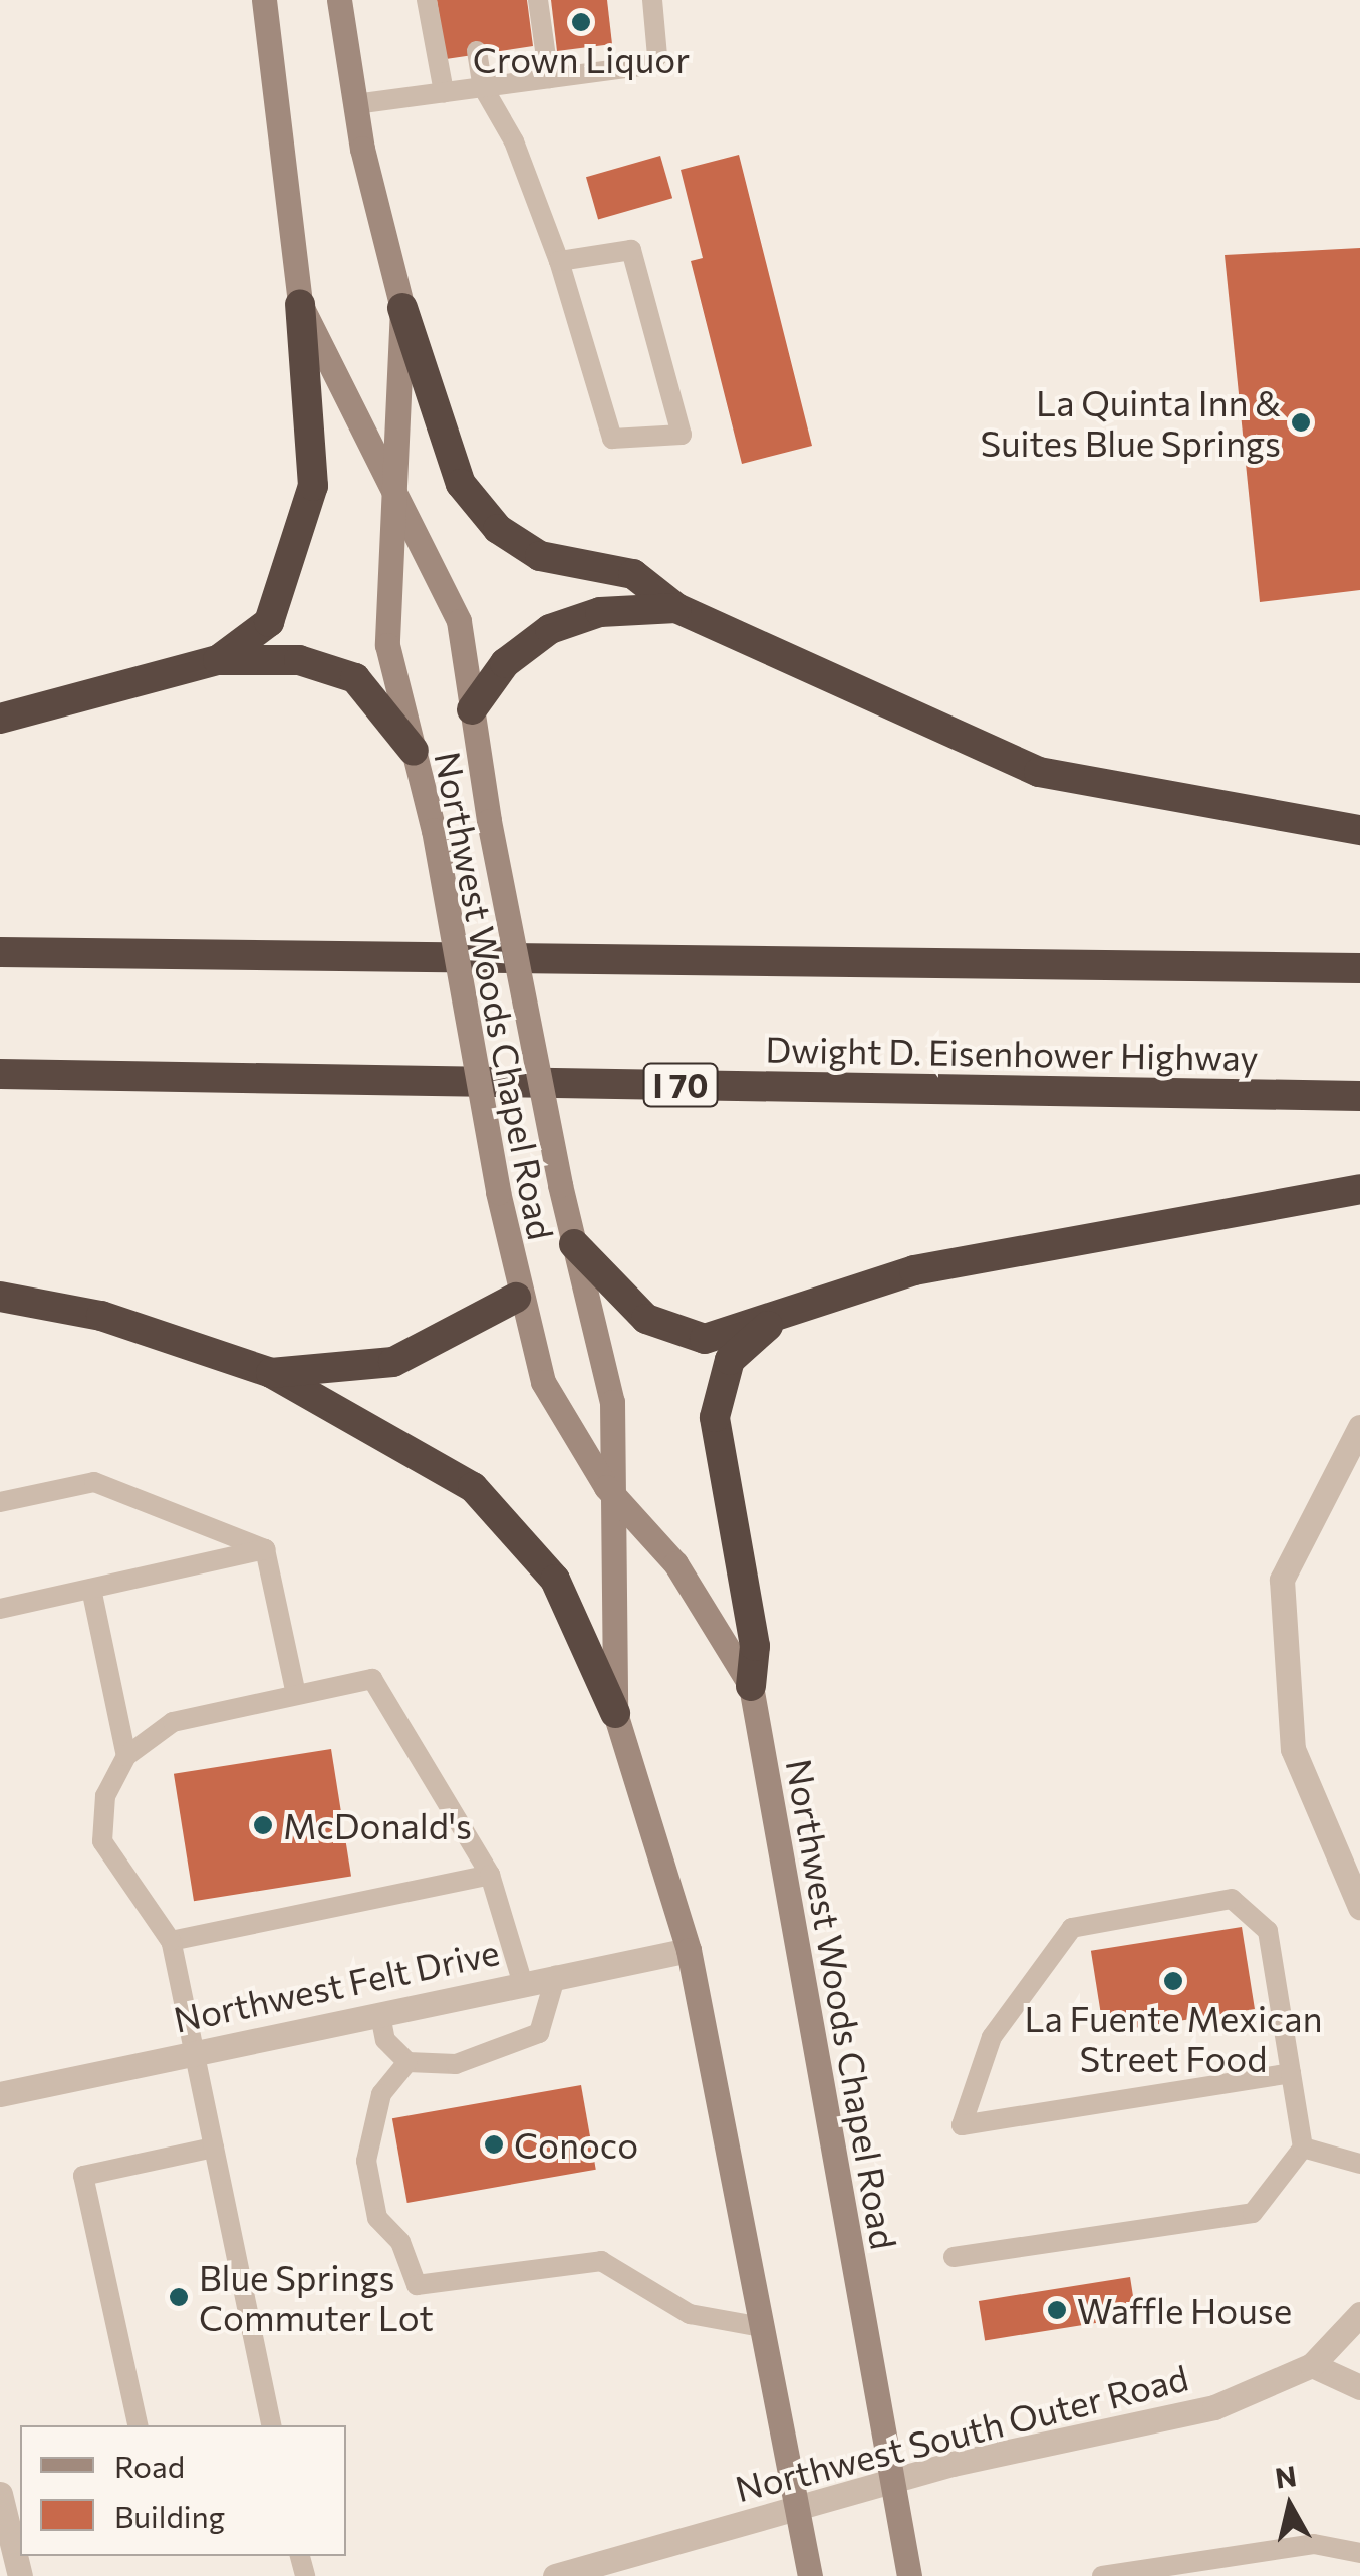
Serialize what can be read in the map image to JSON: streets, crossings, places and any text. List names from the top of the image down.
{
  "streets": {
    "highway": ["Dwight D. Eisenhower Highway", "I 70"],
    "main road": ["Northwest Woods Chapel Road"],
    "street": ["Northwest Felt Drive", "Northwest South Outer Road"]
  },
  "crossings": [
    ["Northwest Woods Chapel Road", "Northwest Felt Drive"],
    ["Northwest Woods Chapel Road", "Northwest South Outer Road"]
  ],
  "places": [
    "Crown Liquor",
    "La Quinta Inn & Suites Blue Springs",
    "McDonald's",
    "La Fuente Mexican Street Food",
    "Conoco",
    "Blue Springs Commuter Lot",
    "Waffle House"
  ],
  "legend": ["Road", "Building"],
  "north": "top"
}
